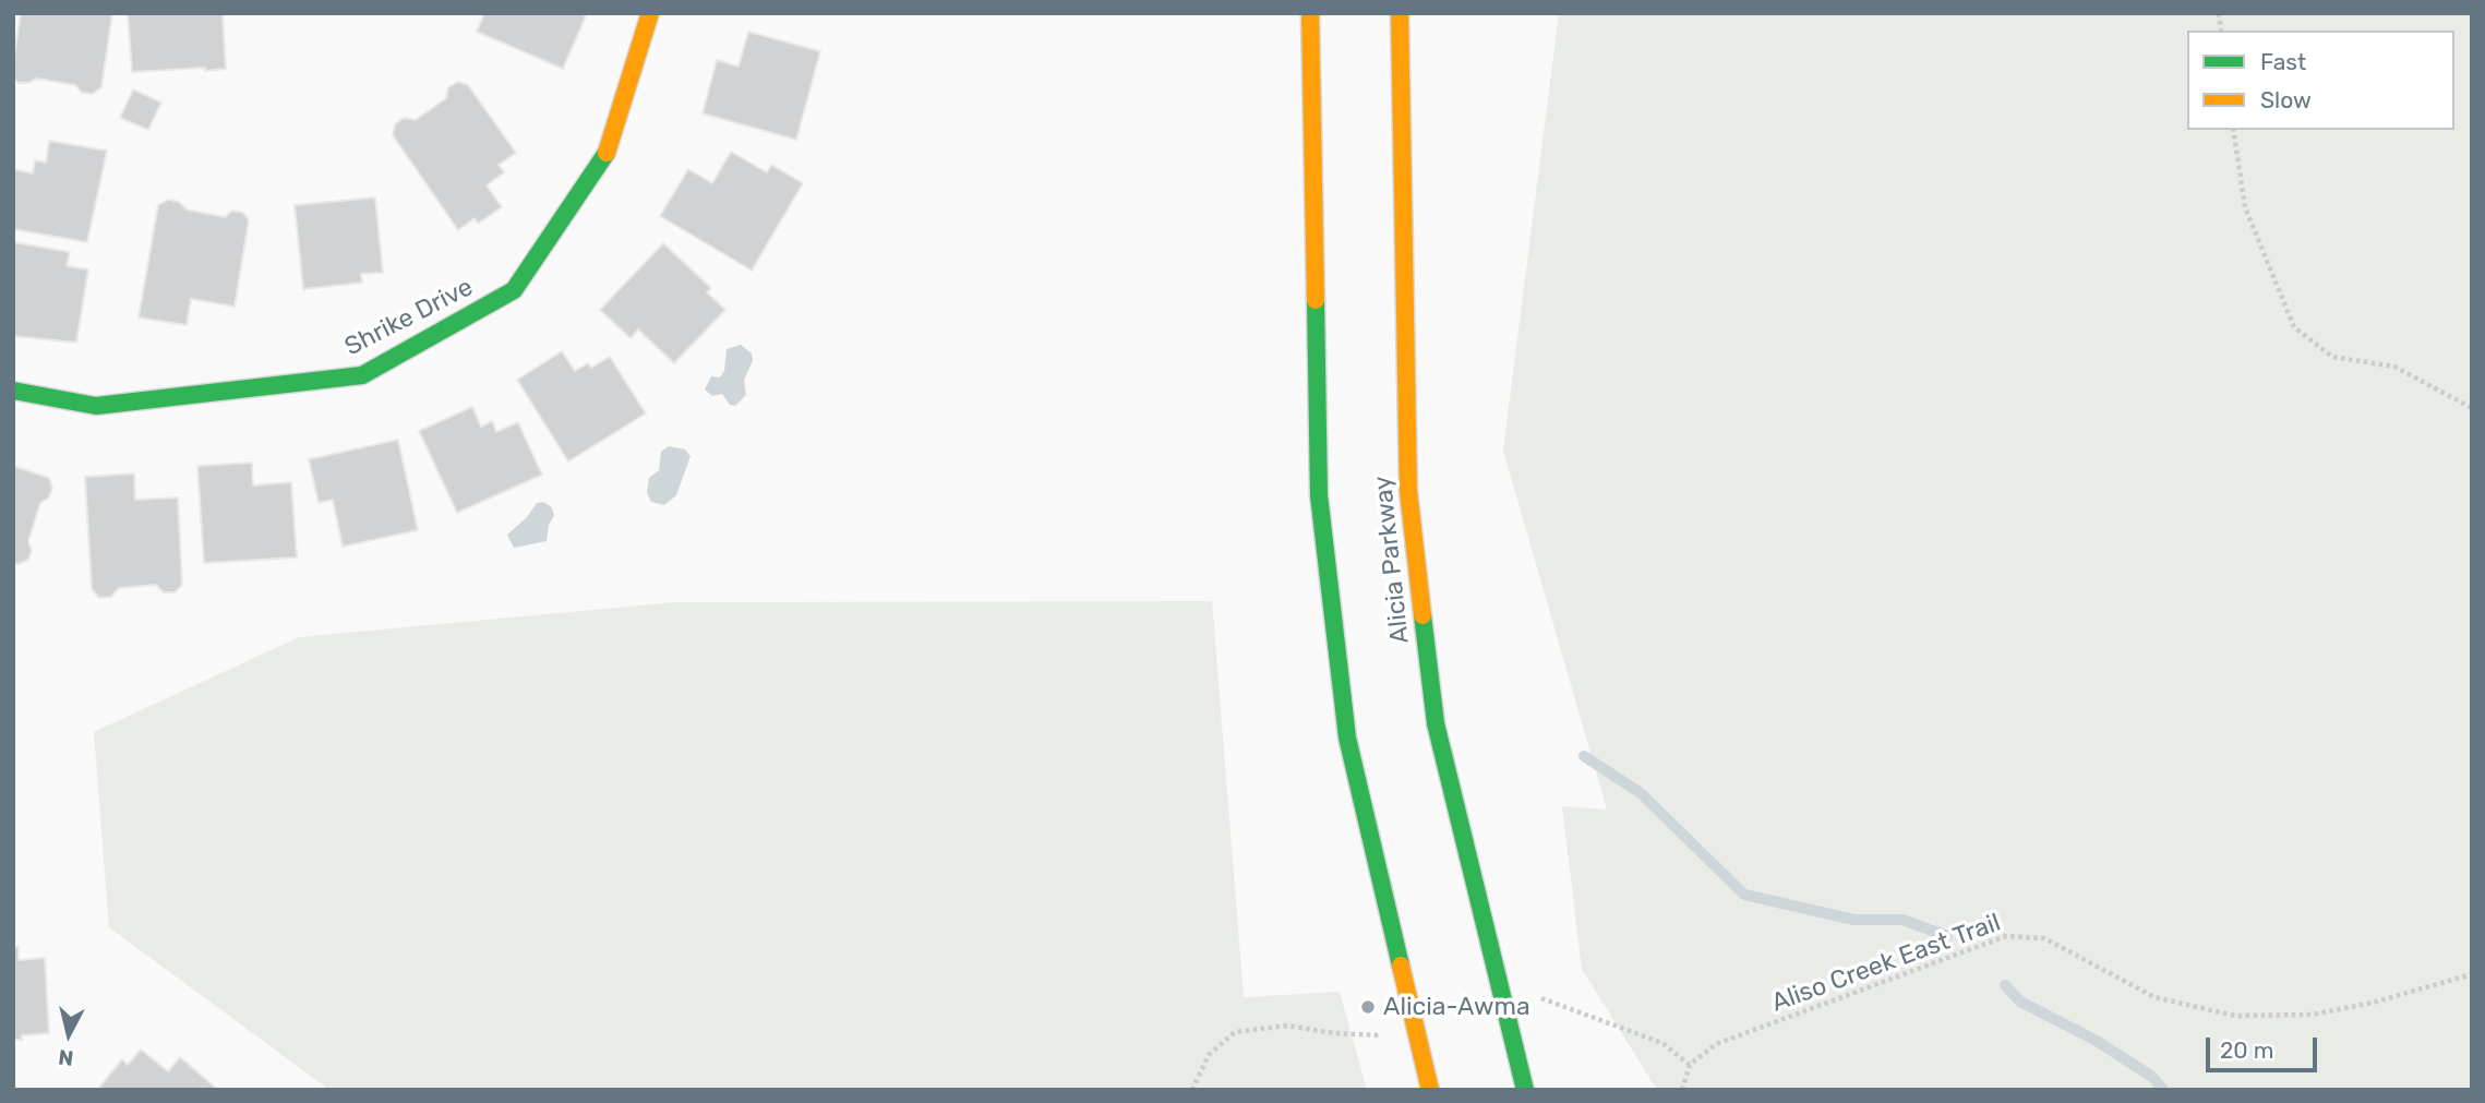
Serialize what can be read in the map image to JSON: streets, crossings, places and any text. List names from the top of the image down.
{
  "streets": {
    "main road": ["Shrike Drive", "Alicia Parkway"],
    "path": ["Aliso Creek East Trail"]
  },
  "places": ["Alicia-Awma"],
  "legend": ["Fast", "Slow"],
  "scale_bar": "20 m",
  "north": "bottom"
}
